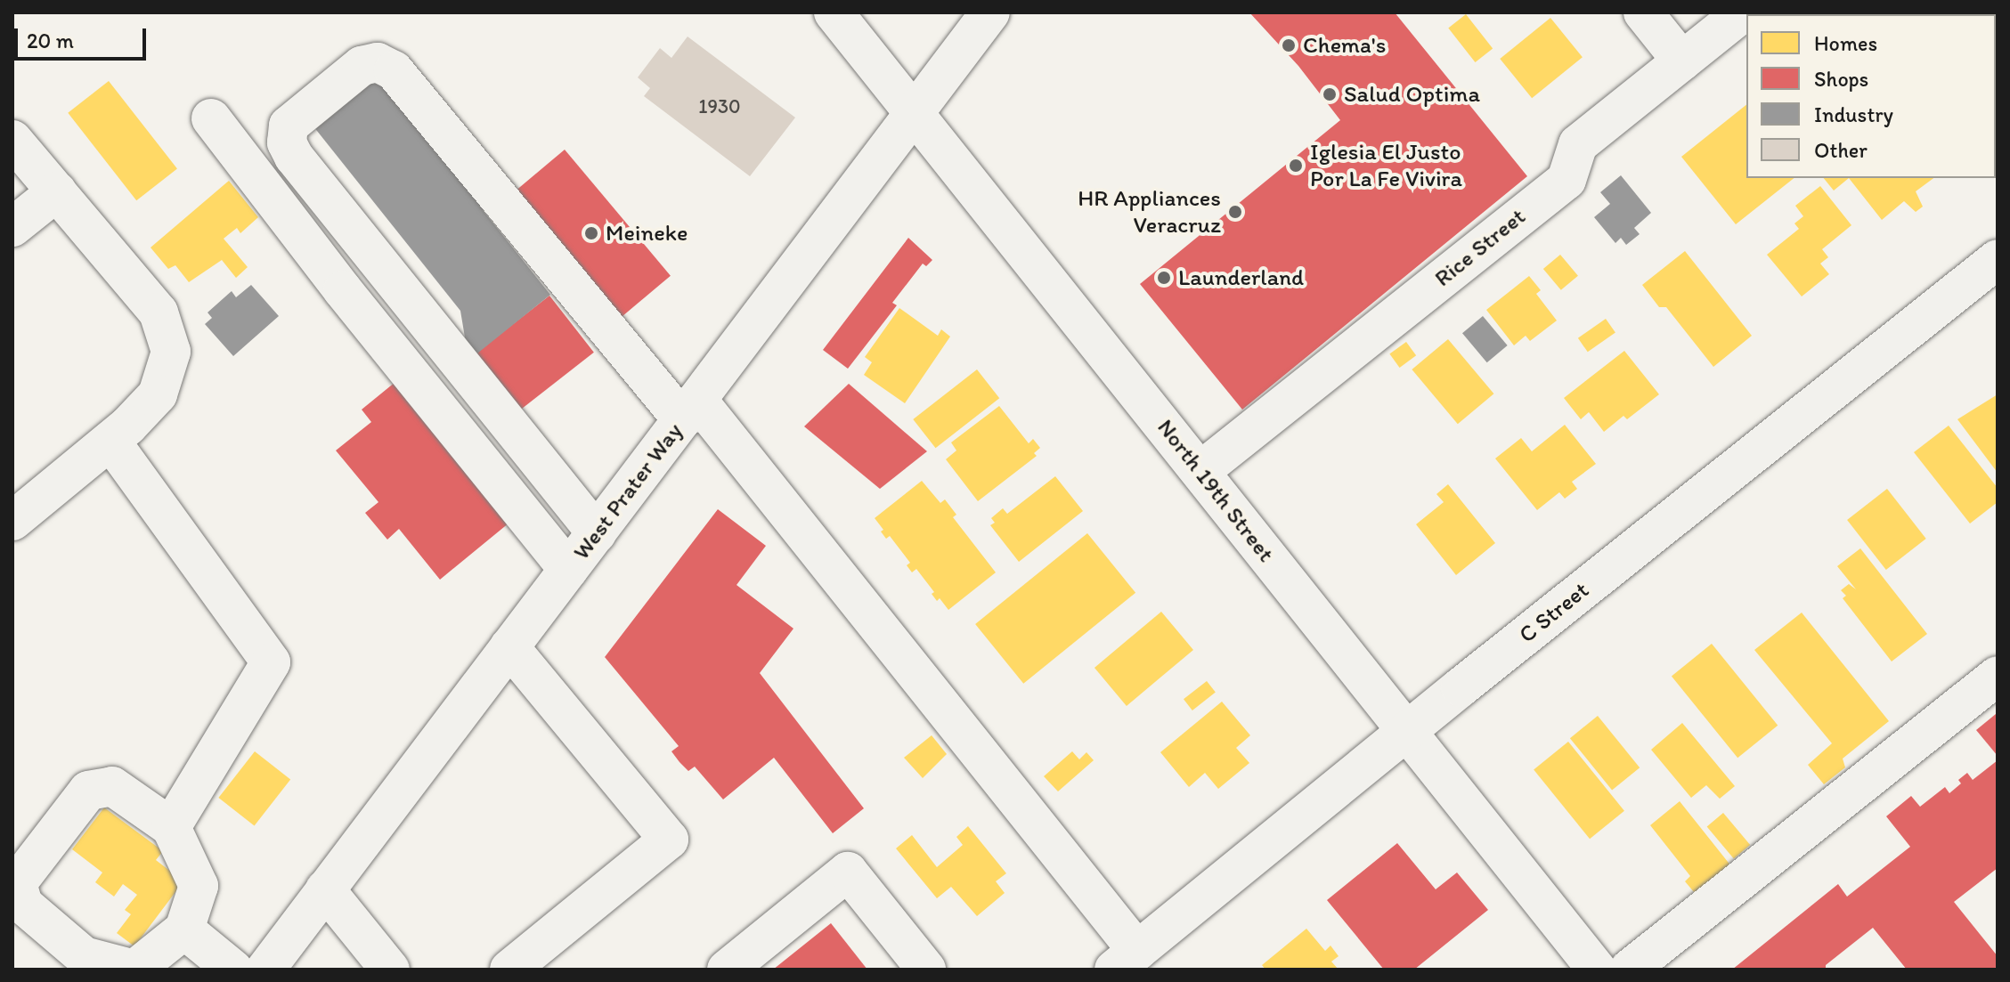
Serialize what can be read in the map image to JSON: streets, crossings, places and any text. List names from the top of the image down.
{
  "streets": {
    "street": [
      "Rice Street",
      "North 19th Street",
      "West Prater Way",
      "C Street"
    ]
  },
  "crossings": [
    ["Rice Street", "North 19th Street"],
    ["North 19th Street", "West Prater Way"],
    ["North 19th Street", "C Street"]
  ],
  "places": [
    "Chema's",
    "Salud Optima",
    "Iglesia El Justo Por La Fe Vivira",
    "HR Appliances Veracruz",
    "Meineke",
    "Launderland"
  ],
  "house_numbers": ["1930"],
  "legend": [
    "Homes",
    "Shops",
    "Industry",
    "Other"
  ],
  "scale_bar": "20 m"
}
